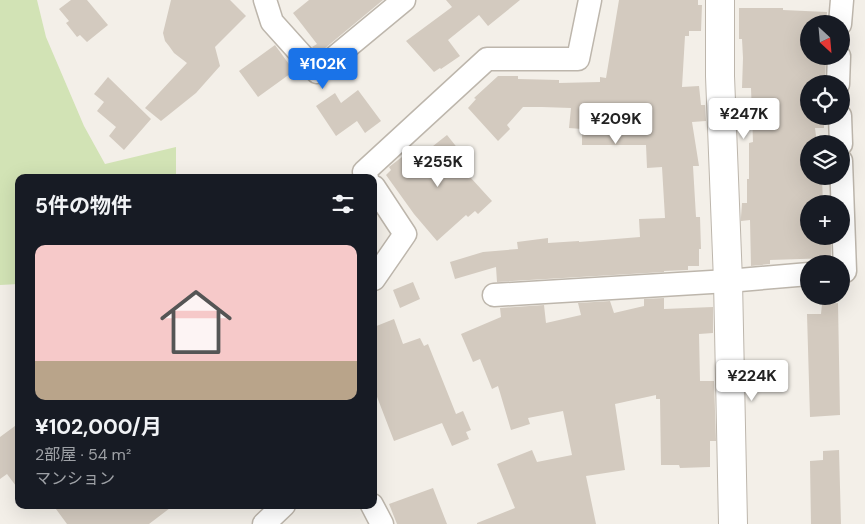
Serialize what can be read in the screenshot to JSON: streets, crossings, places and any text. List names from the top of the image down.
{
  "north": "bottom right",
  "page": {
    "map_buttons": ["+", "−"],
    "price": [
      "¥102K",
      "¥247K",
      "¥209K",
      "¥255K",
      "¥224K"
    ],
    "heading": "5件の物件",
    "list": [
      {
        "name": "¥102,000/月",
        "note": "2部屋 · 54 m² · マンション"
      }
    ]
  }
}
